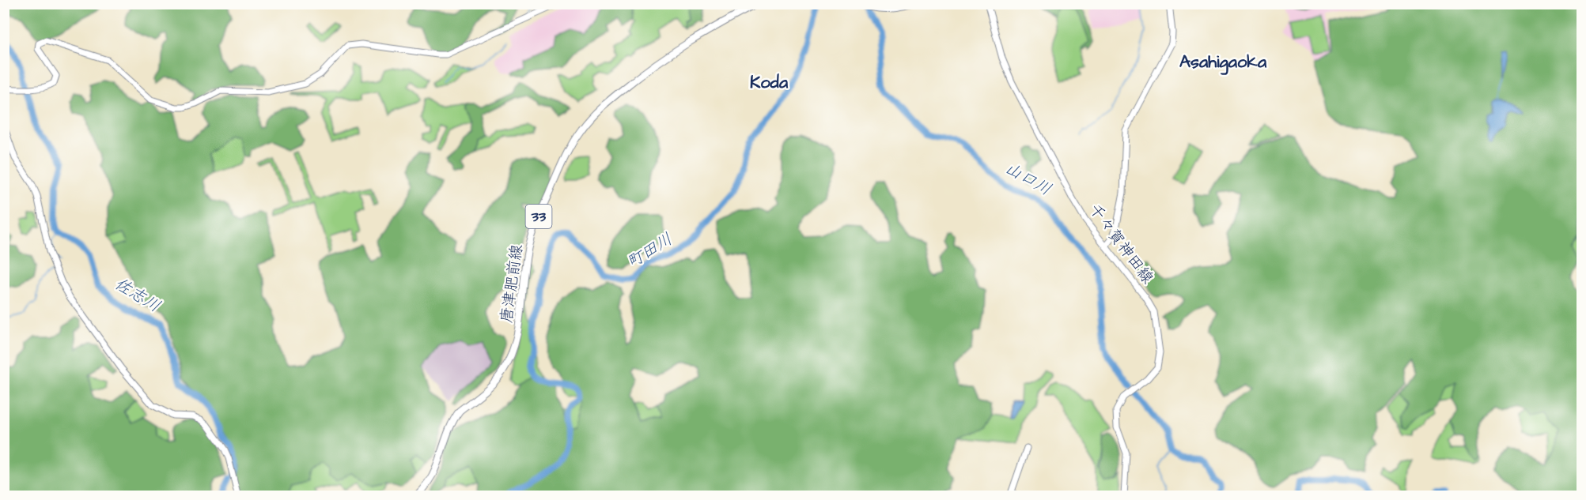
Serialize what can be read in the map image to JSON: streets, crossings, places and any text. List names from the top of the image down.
{
  "streets": {
    "main road": ["33", "唐津肥前線"],
    "street": ["千々賀神田線"]
  },
  "districts": ["Asahigaoka", "Koda"],
  "water": ["山口川", "町田川", "佐志川"]
}
